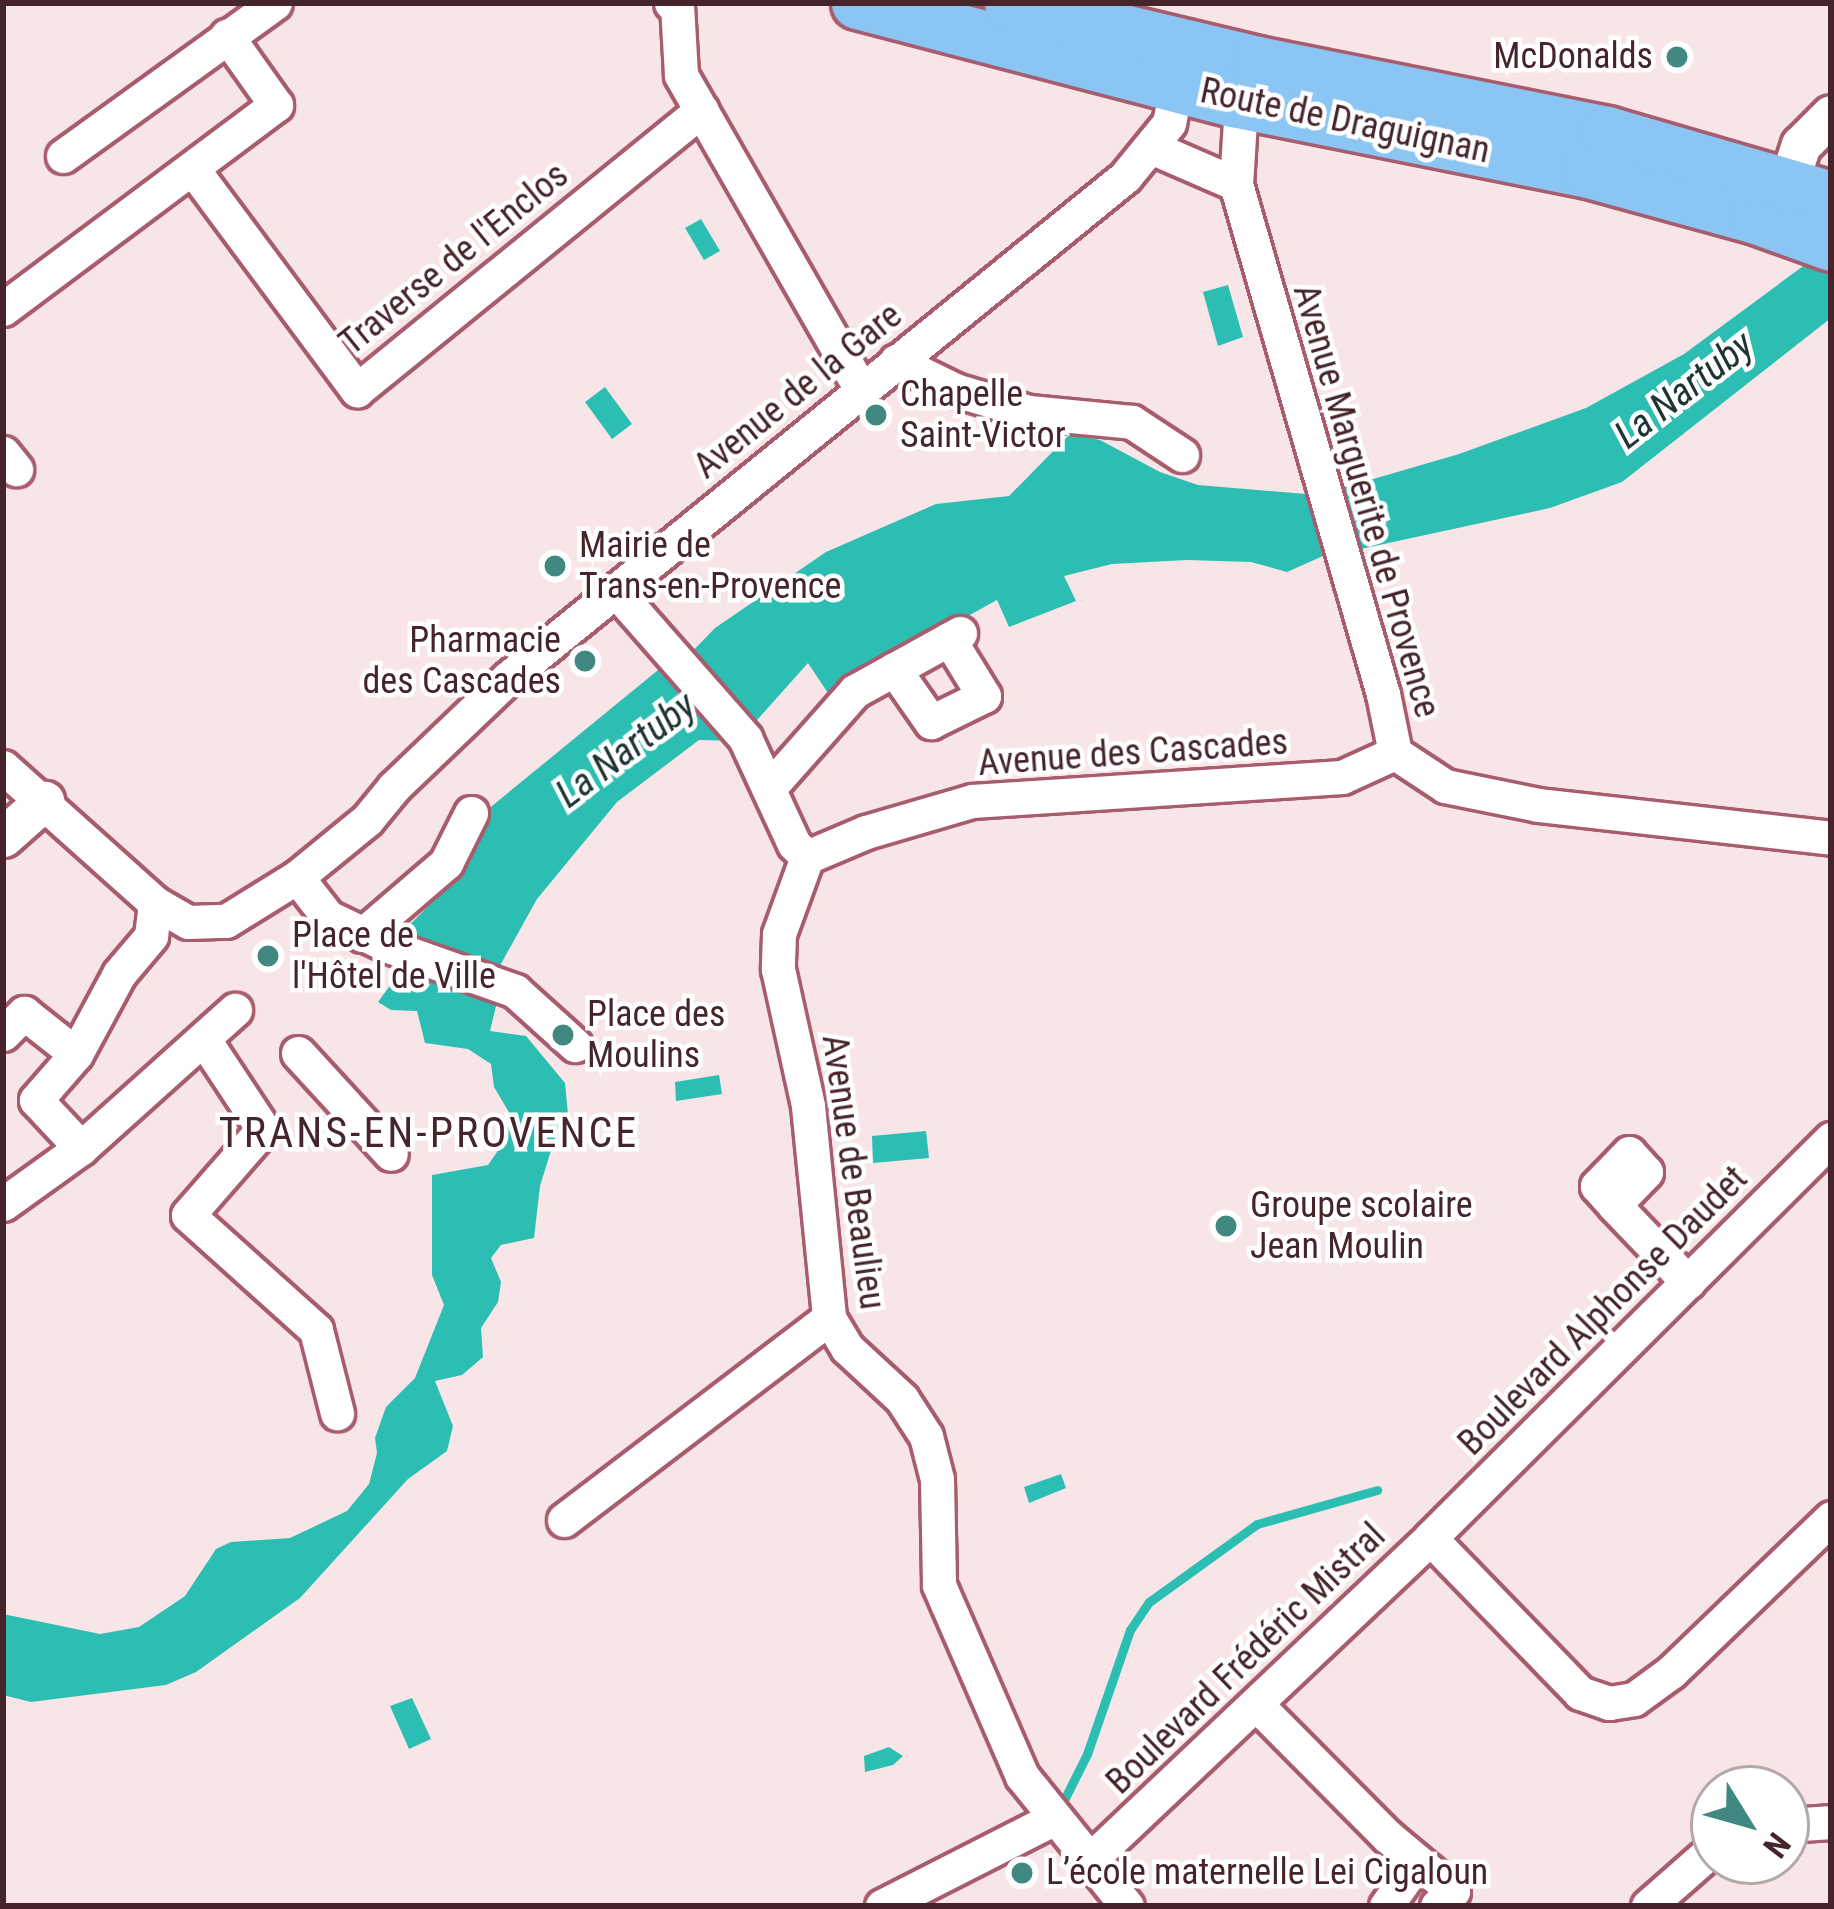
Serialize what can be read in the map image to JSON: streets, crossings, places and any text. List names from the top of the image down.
{
  "streets": {
    "main road": ["Route de Draguignan"],
    "street": [
      "Traverse de l'Enclos",
      "Avenue de la Gare",
      "Avenue Marguerite de Provence",
      "Avenue des Cascades",
      "Avenue de Beaulieu",
      "Boulevard Alphonse Daudet",
      "Boulevard Frédéric Mistral"
    ]
  },
  "crossings": [
    ["Route de Draguignan", "Avenue de la Gare"],
    ["Route de Draguignan", "Avenue Marguerite de Provence"],
    ["Avenue Marguerite de Provence", "Avenue des Cascades"],
    ["Avenue des Cascades", "Avenue de Beaulieu"],
    ["Avenue de Beaulieu", "Boulevard Frédéric Mistral"],
    ["Boulevard Alphonse Daudet", "Boulevard Frédéric Mistral"]
  ],
  "districts": ["TRANS-EN-PROVENCE"],
  "water": ["La Nartuby"],
  "places": [
    "McDonalds",
    "Chapelle Saint-Victor",
    "Mairie de Trans-en-Provence",
    "Pharmacie des Cascades",
    "Place de l'Hôtel de Ville",
    "Place des Moulins",
    "Groupe scolaire Jean Moulin",
    "L’école maternelle Lei Cigaloun"
  ],
  "north": "bottom right"
}
